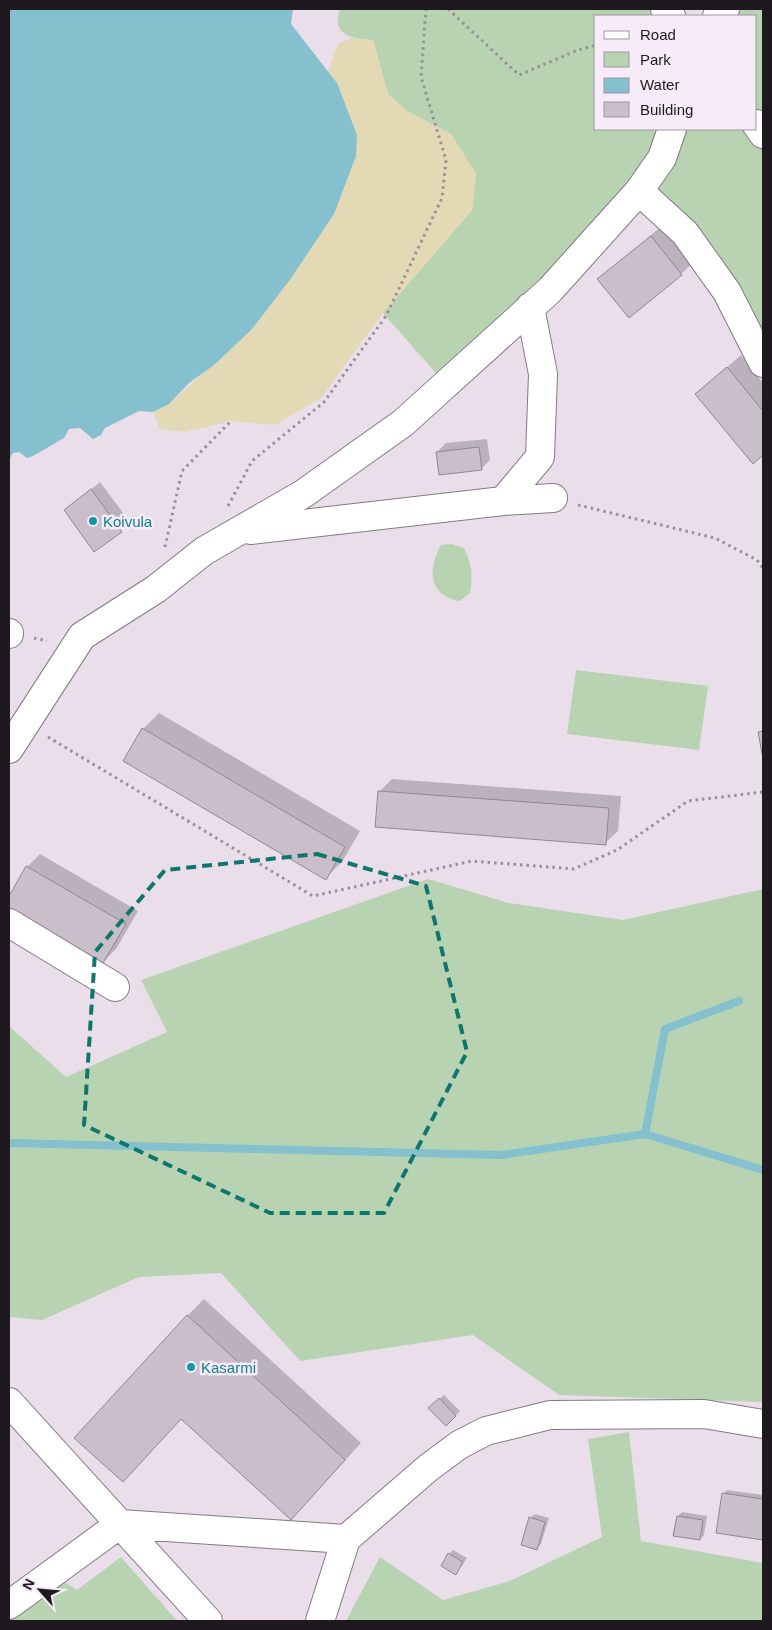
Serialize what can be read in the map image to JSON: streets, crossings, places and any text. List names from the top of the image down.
{
  "places": ["Koivula", "Kasarmi"],
  "legend": [
    "Road",
    "Park",
    "Water",
    "Building"
  ],
  "north": "top left"
}
